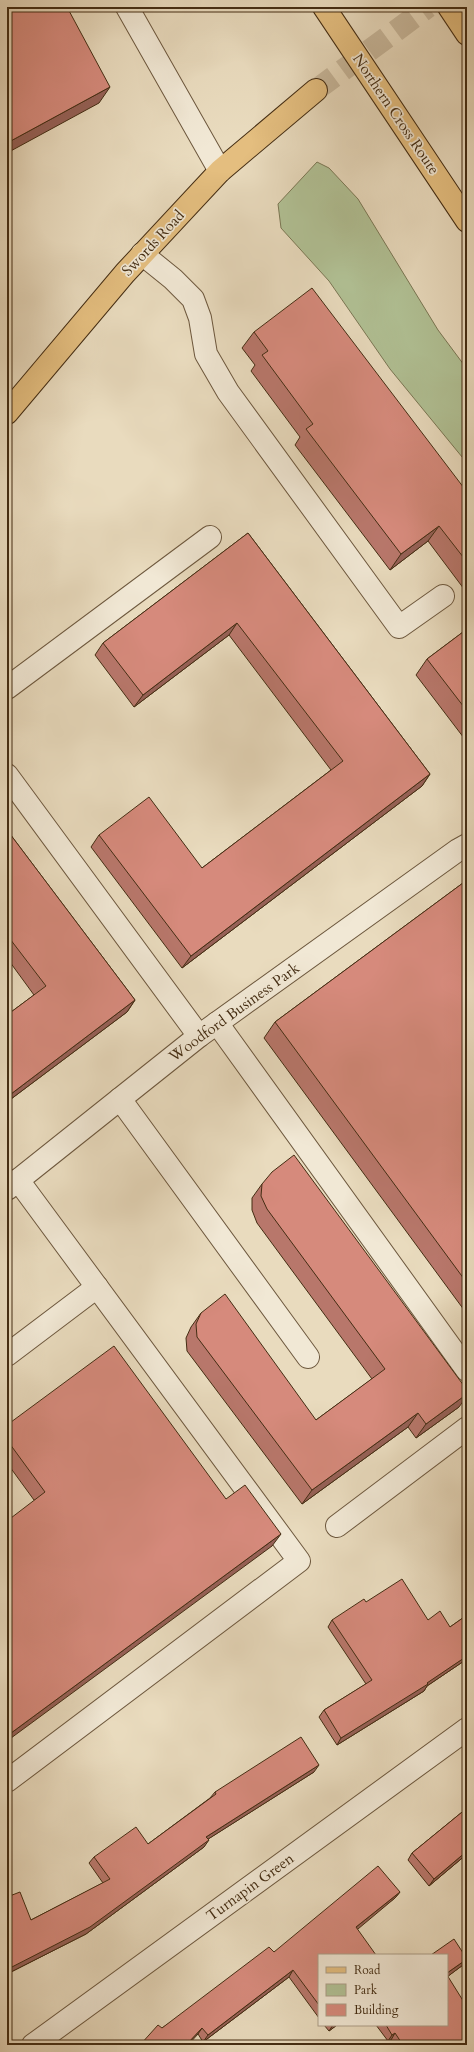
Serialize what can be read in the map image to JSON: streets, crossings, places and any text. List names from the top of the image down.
{
  "streets": {
    "main road": ["Northern Cross Route", "Swords Road"],
    "street": ["Woodford Business Park", "Turnapin Green"]
  },
  "legend": ["Road", "Park", "Building"]
}
